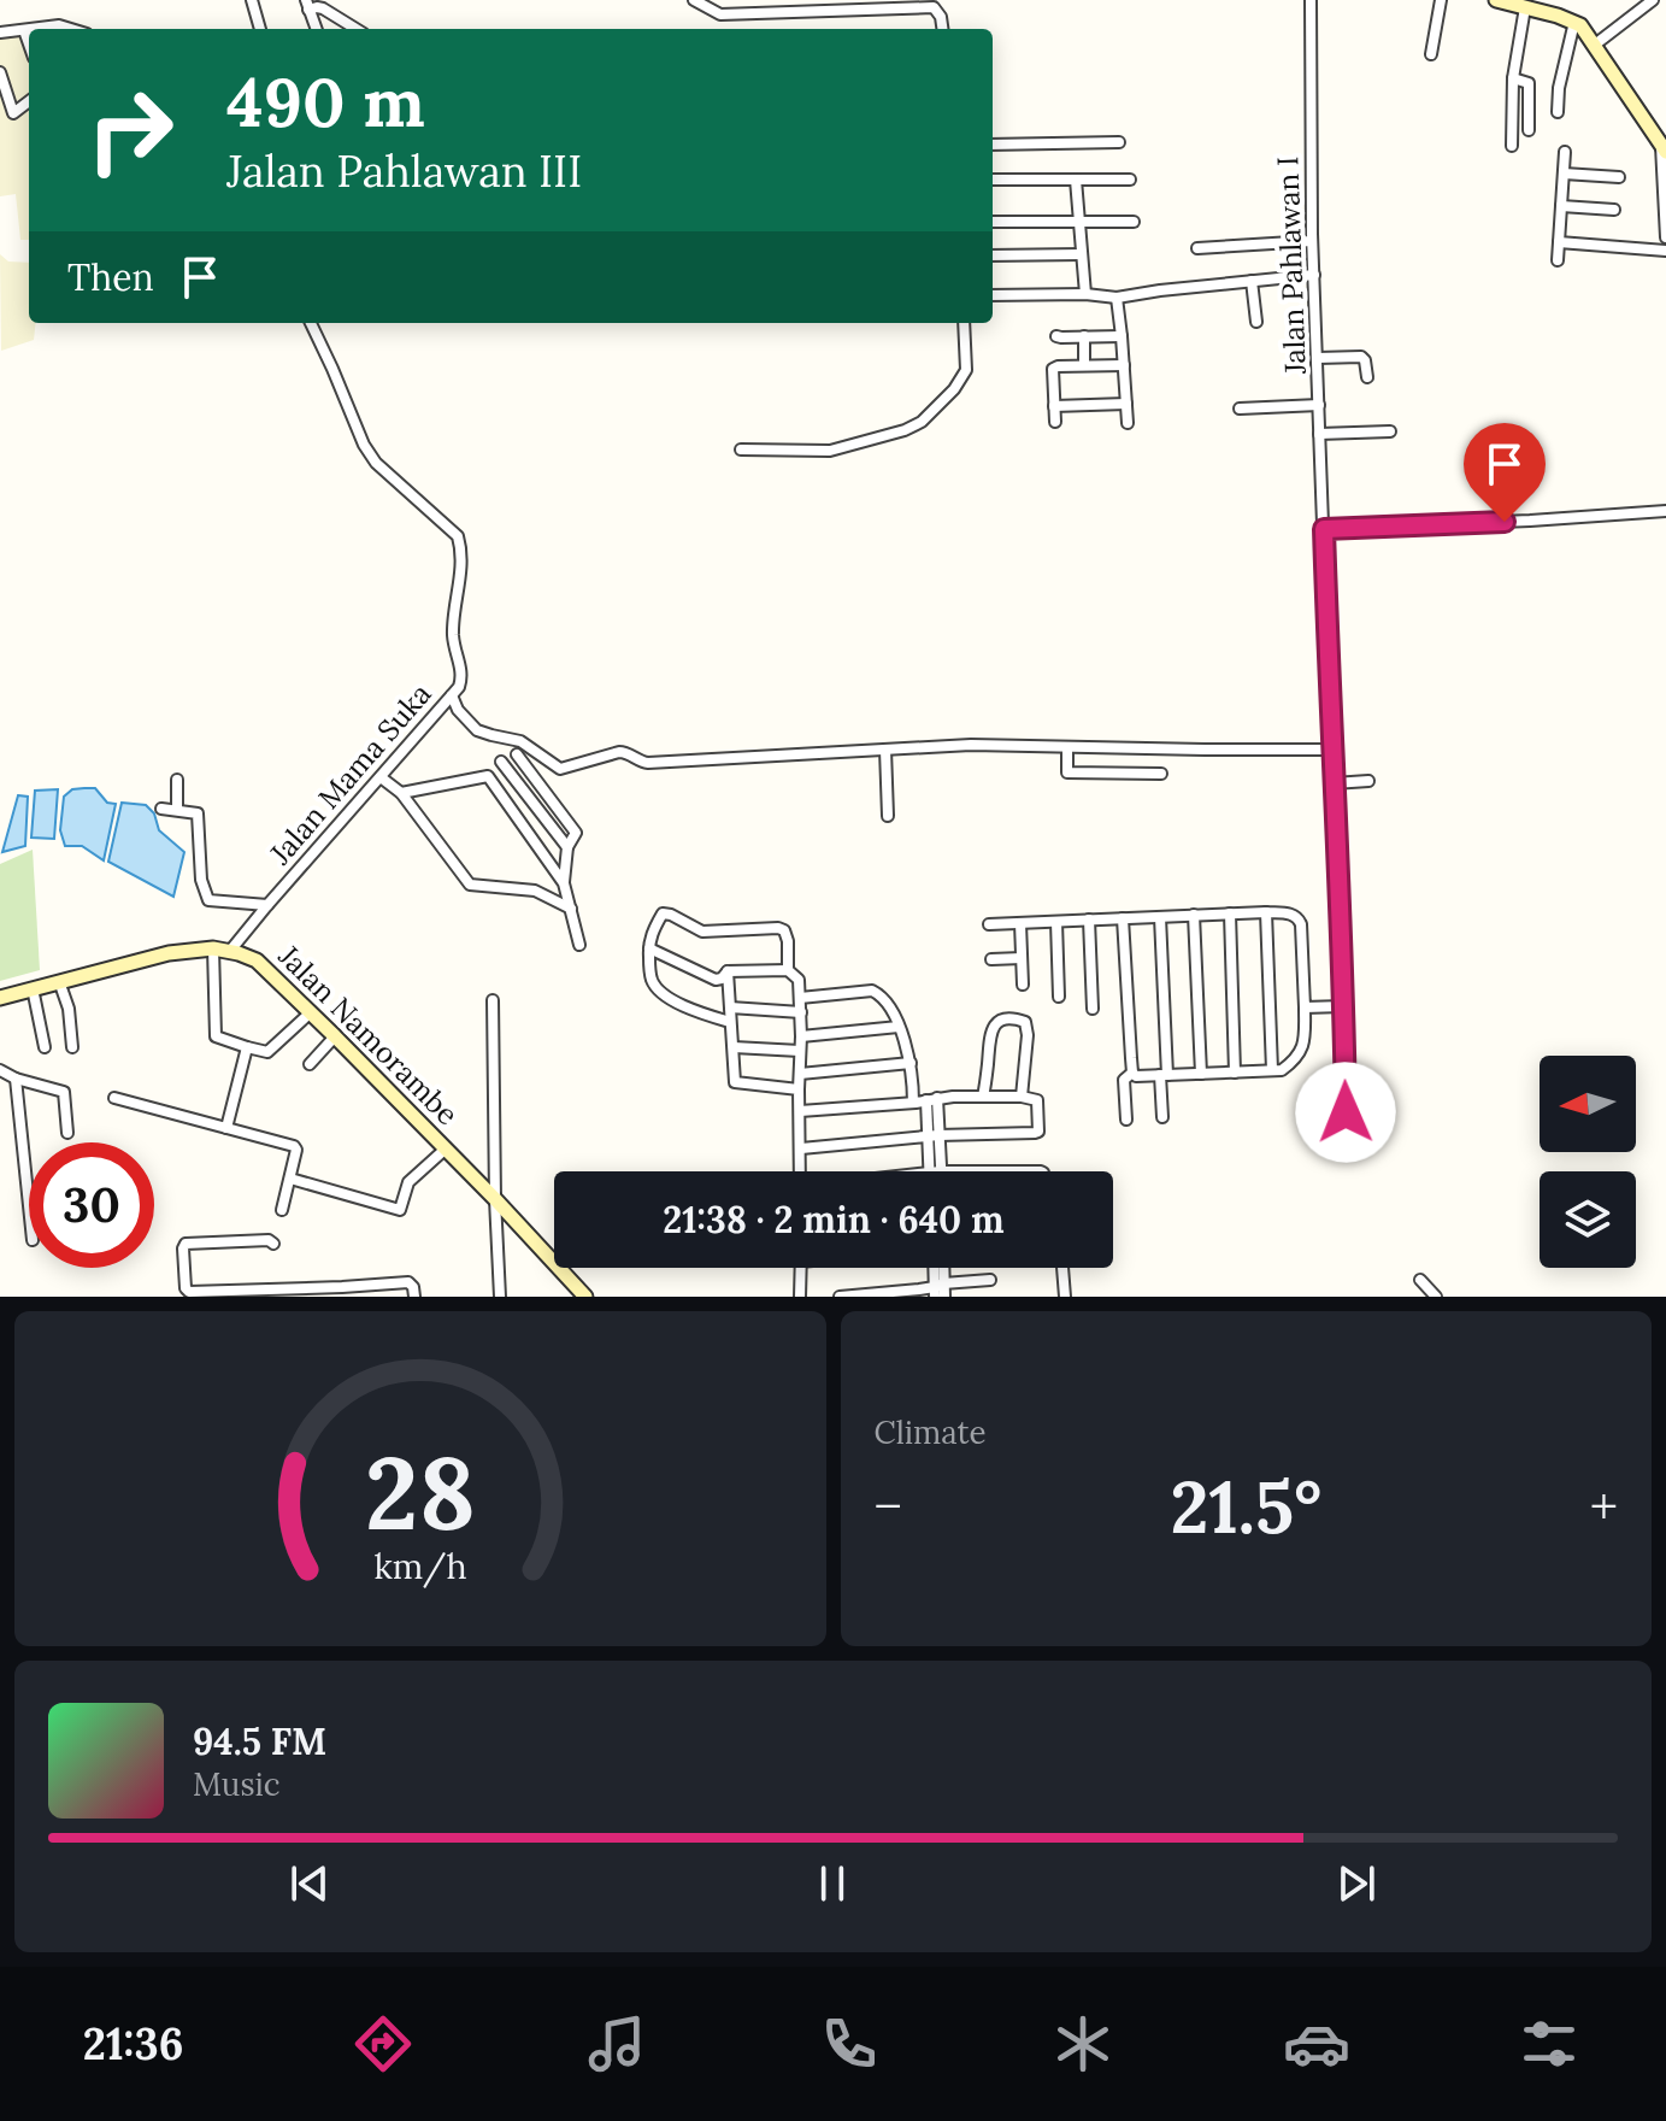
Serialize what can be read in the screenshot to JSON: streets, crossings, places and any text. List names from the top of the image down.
{
  "streets": {
    "main road": ["Jalan Namorambe"],
    "street": ["Jalan Pahlawan I", "Jalan Mama Suka"]
  },
  "crossings": [
    ["Jalan Mama Suka", "Jalan Namorambe"]
  ],
  "north": "left",
  "page": {
    "turn": ["490 m", "Jalan Pahlawan III"],
    "then": "Then",
    "limit": "30",
    "trip": "21:38 · 2 min · 640 m",
    "tile": "Climate",
    "heat": ["−", "21.5°", "+"],
    "song": ["94.5 FM", "Music"],
    "tabs": "21:36",
    "gauge": ["28", "km/h"]
  }
}
